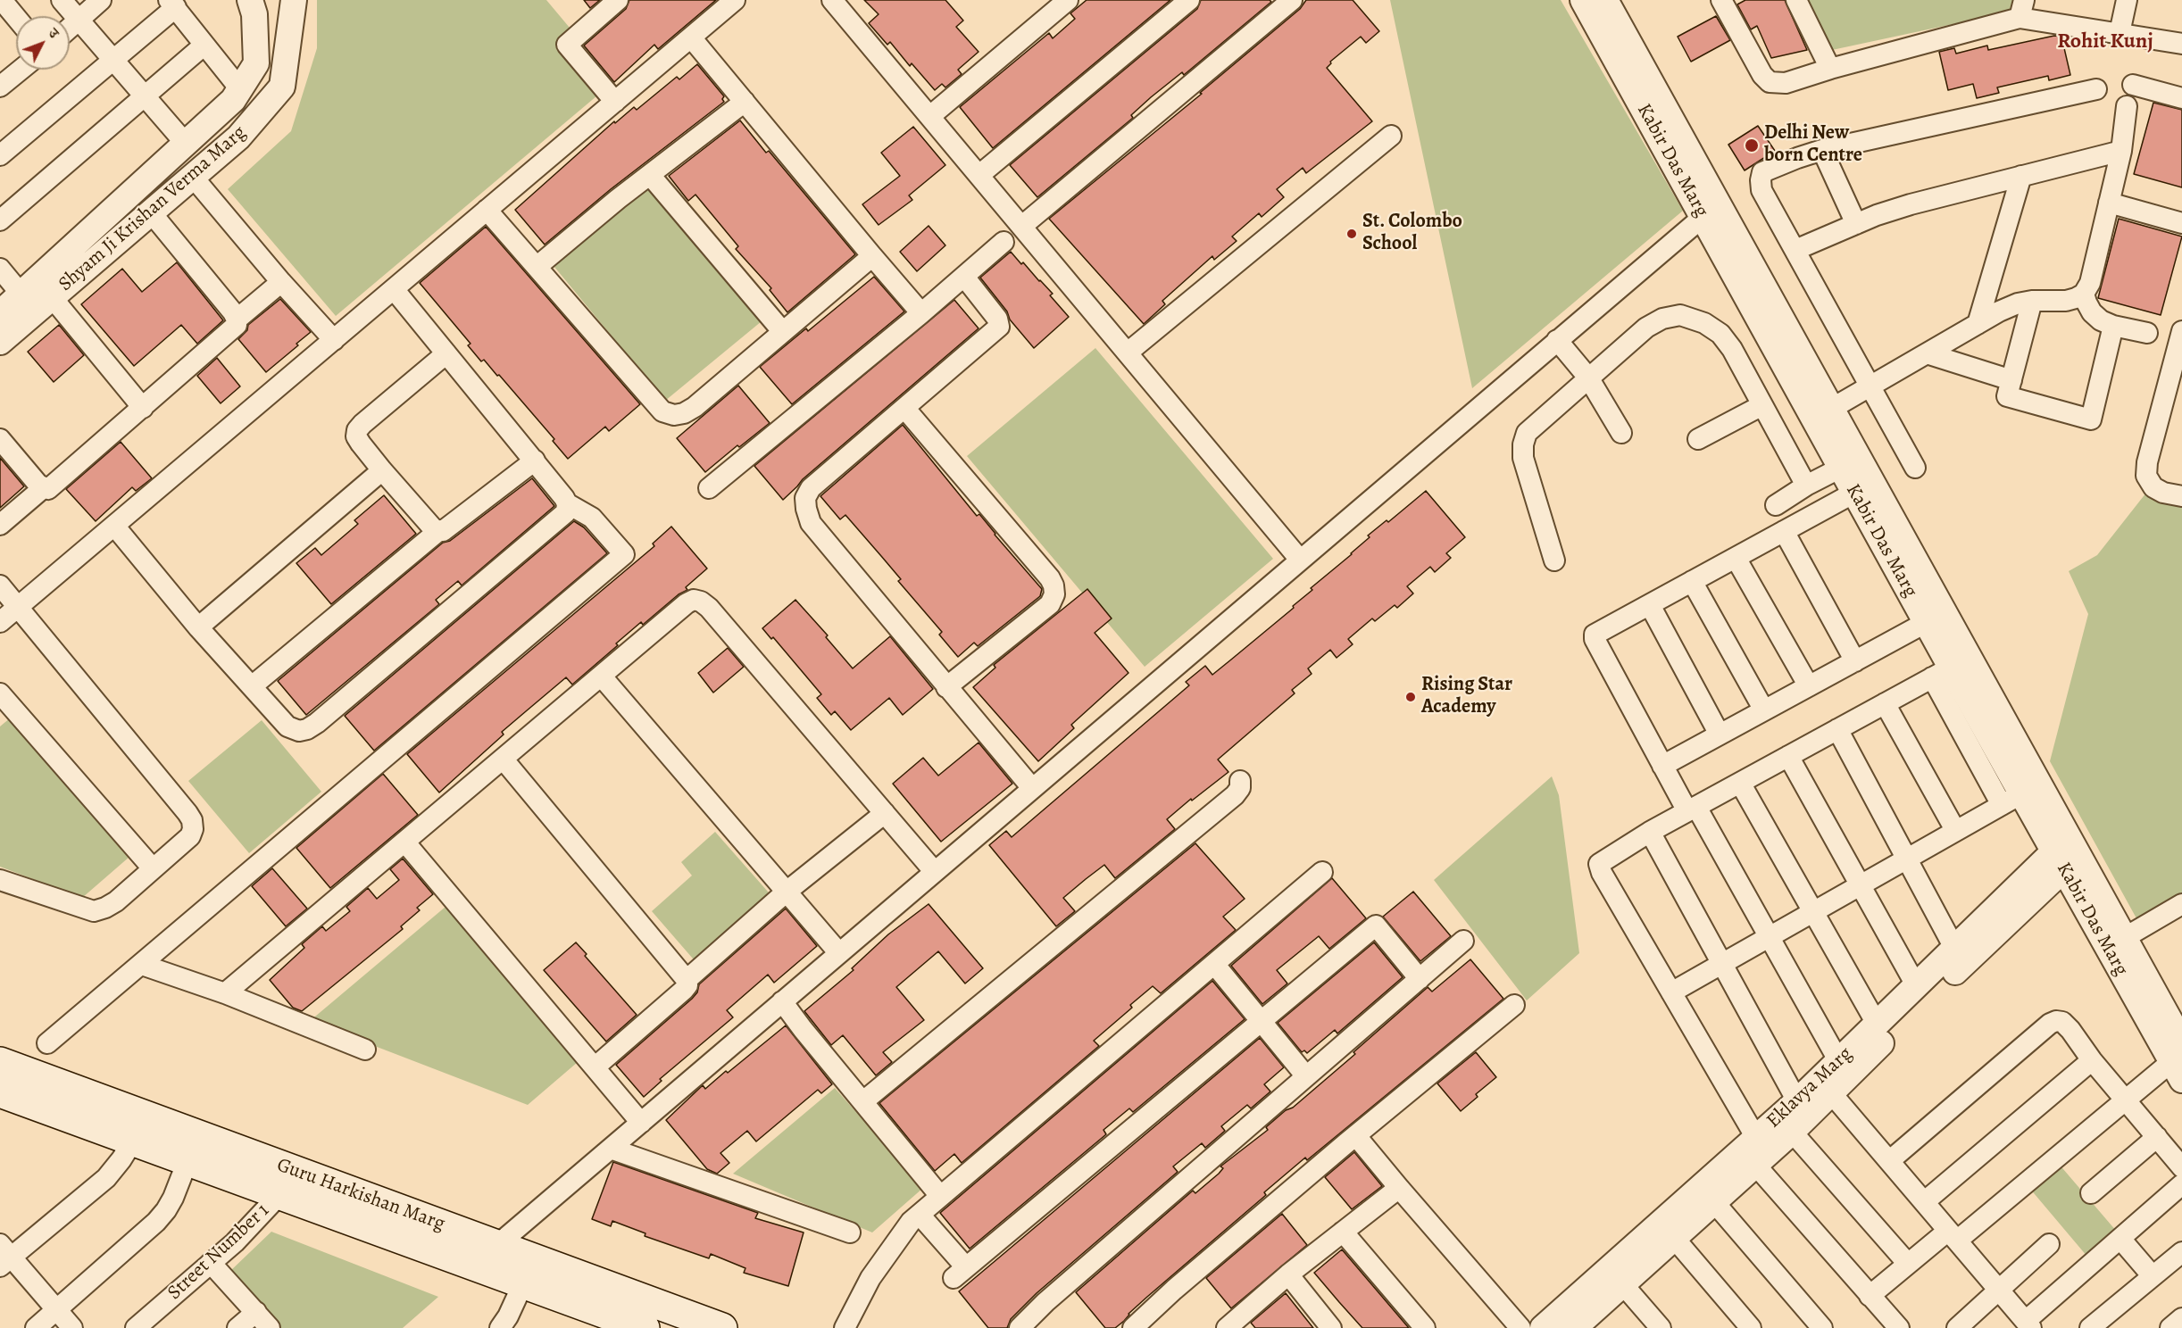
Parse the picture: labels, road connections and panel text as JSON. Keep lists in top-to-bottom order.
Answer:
{
  "streets": {
    "main road": ["Guru Harkishan Marg"],
    "street": [
      "Kabir Das Marg",
      "Shyam Ji Krishan Verma Marg",
      "Eklavya Marg",
      "Street Number 1"
    ]
  },
  "crossings": [
    ["Kabir Das Marg", "Eklavya Marg"],
    ["Guru Harkishan Marg", "Street Number 1"]
  ],
  "districts": ["Rohit Kunj"],
  "places": ["Delhi New born Centre", "St. Colombo School", "Rising Star Academy"],
  "north": "top right"
}
